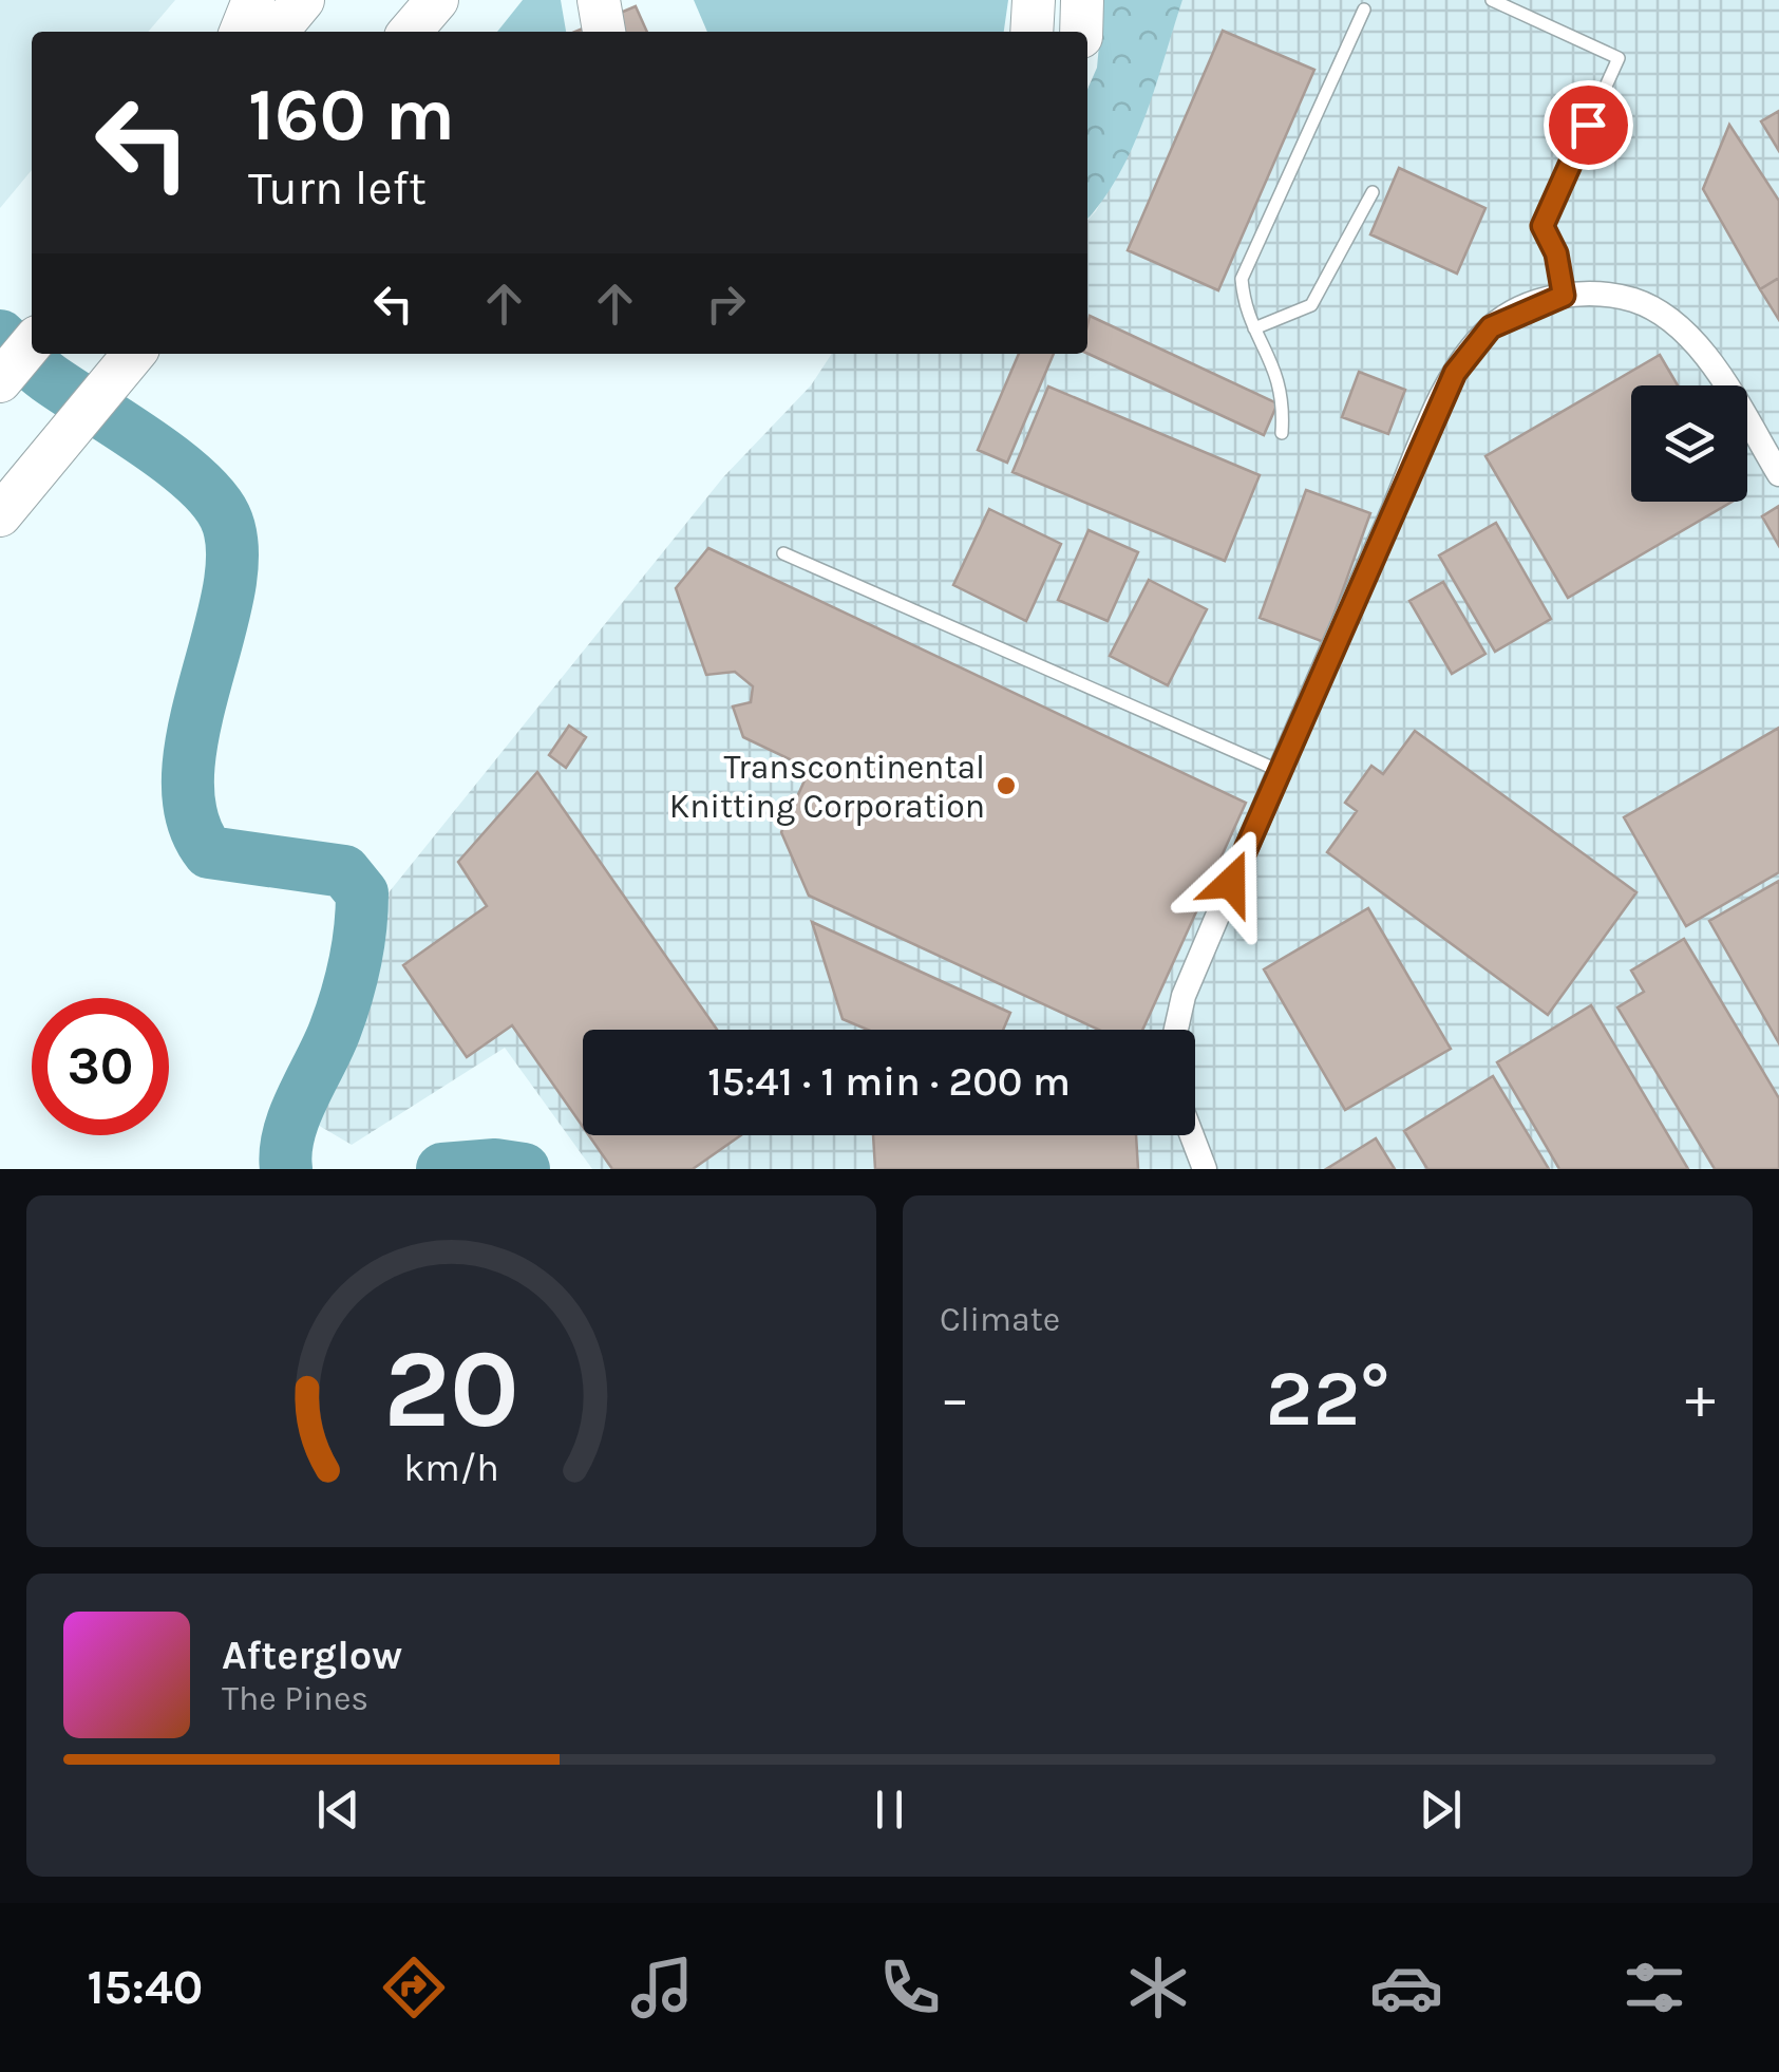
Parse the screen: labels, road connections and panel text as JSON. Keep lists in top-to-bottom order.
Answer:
{
  "places": ["Transcontinental Knitting Corporation"],
  "page": {
    "turn": ["160 m", "Turn left"],
    "limit": "30",
    "trip": "15:41 · 1 min · 200 m",
    "tile": "Climate",
    "heat": ["−", "22°", "+"],
    "song": ["Afterglow", "The Pines"],
    "tabs": "15:40",
    "gauge": ["20", "km/h"]
  }
}
